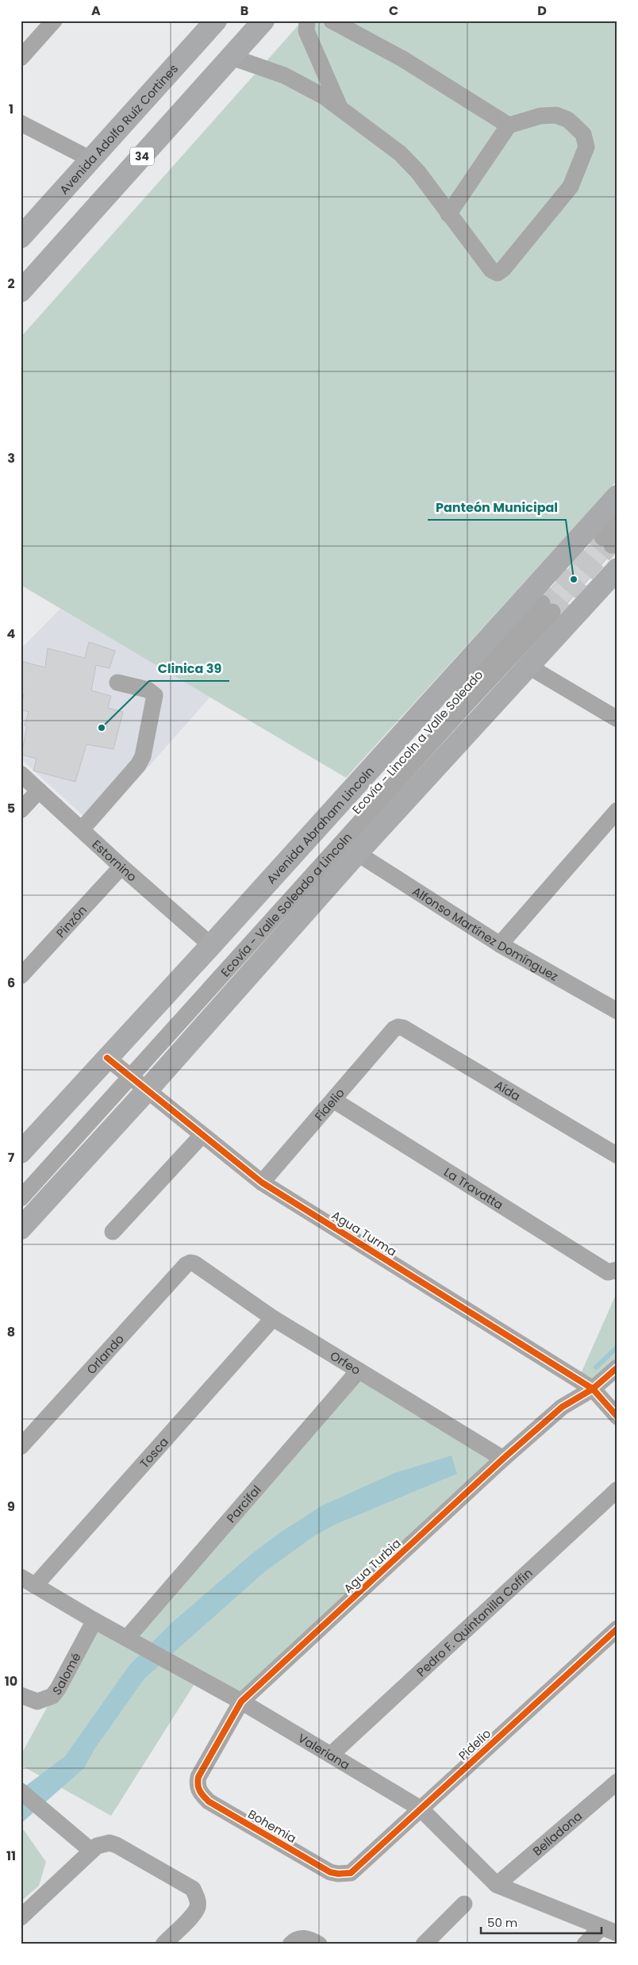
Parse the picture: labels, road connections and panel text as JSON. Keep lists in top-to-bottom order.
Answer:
{
  "streets": {
    "main road": ["Avenida Adolfo Ruíz Cortines", "34", "Avenida Abraham Lincoln"],
    "street": [
      "Ecovía - Lincoln a Valle Soleado",
      "Estornino",
      "Pinzón",
      "Alfonso Martínez Domínguez",
      "Aída",
      "Fidelio",
      "La Travatta",
      "Agua Turma",
      "Orlando",
      "Orfeo",
      "Tosca",
      "Parcifal",
      "Agua Turbia",
      "Pedro F. Quintanilla Coffin",
      "Salomé",
      "Pidelio",
      "Valeriana",
      "Bohemia",
      "Belladona"
    ]
  },
  "crossings": [
    ["Ecovía - Lincoln a Valle Soleado", "Avenida Abraham Lincoln"],
    ["Ecovía - Lincoln a Valle Soleado", "Agua Turma"],
    ["Avenida Abraham Lincoln", "Estornino"],
    ["Avenida Abraham Lincoln", "Agua Turma"],
    ["Estornino", "Pinzón"],
    ["Aída", "Fidelio"],
    ["Fidelio", "La Travatta"],
    ["Fidelio", "Agua Turma"],
    ["Agua Turma", "Agua Turbia"],
    ["Orlando", "Orfeo"],
    ["Orfeo", "Tosca"],
    ["Orfeo", "Parcifal"],
    ["Orfeo", "Agua Turbia"],
    ["Tosca", "Valeriana"],
    ["Parcifal", "Valeriana"],
    ["Agua Turbia", "Valeriana"],
    ["Agua Turbia", "Bohemia"],
    ["Pedro F. Quintanilla Coffin", "Valeriana"],
    ["Salomé", "Valeriana"],
    ["Pidelio", "Valeriana"],
    ["Pidelio", "Bohemia"],
    ["Valeriana", "Belladona"]
  ],
  "places": ["Panteón Municipal", "Clinica 39"],
  "scale_bar": "50 m",
  "grid": {
    "columns": [
      "A",
      "B",
      "C",
      "D"
    ],
    "rows": [
      "1",
      "2",
      "3",
      "4",
      "5",
      "6",
      "7",
      "8",
      "9",
      "10",
      "11"
    ]
  }
}
